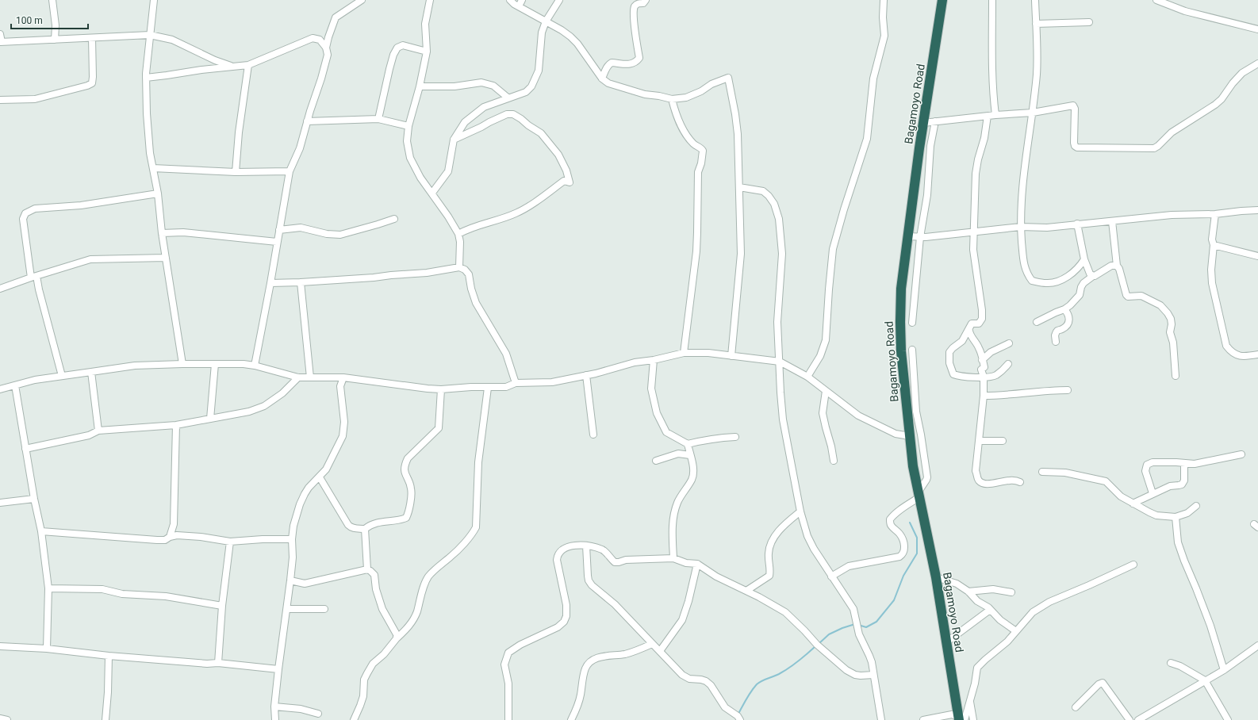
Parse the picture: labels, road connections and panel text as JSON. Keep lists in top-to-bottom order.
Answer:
{
  "streets": {
    "highway": ["Bagamoyo Road"]
  },
  "scale_bar": "100 m"
}
